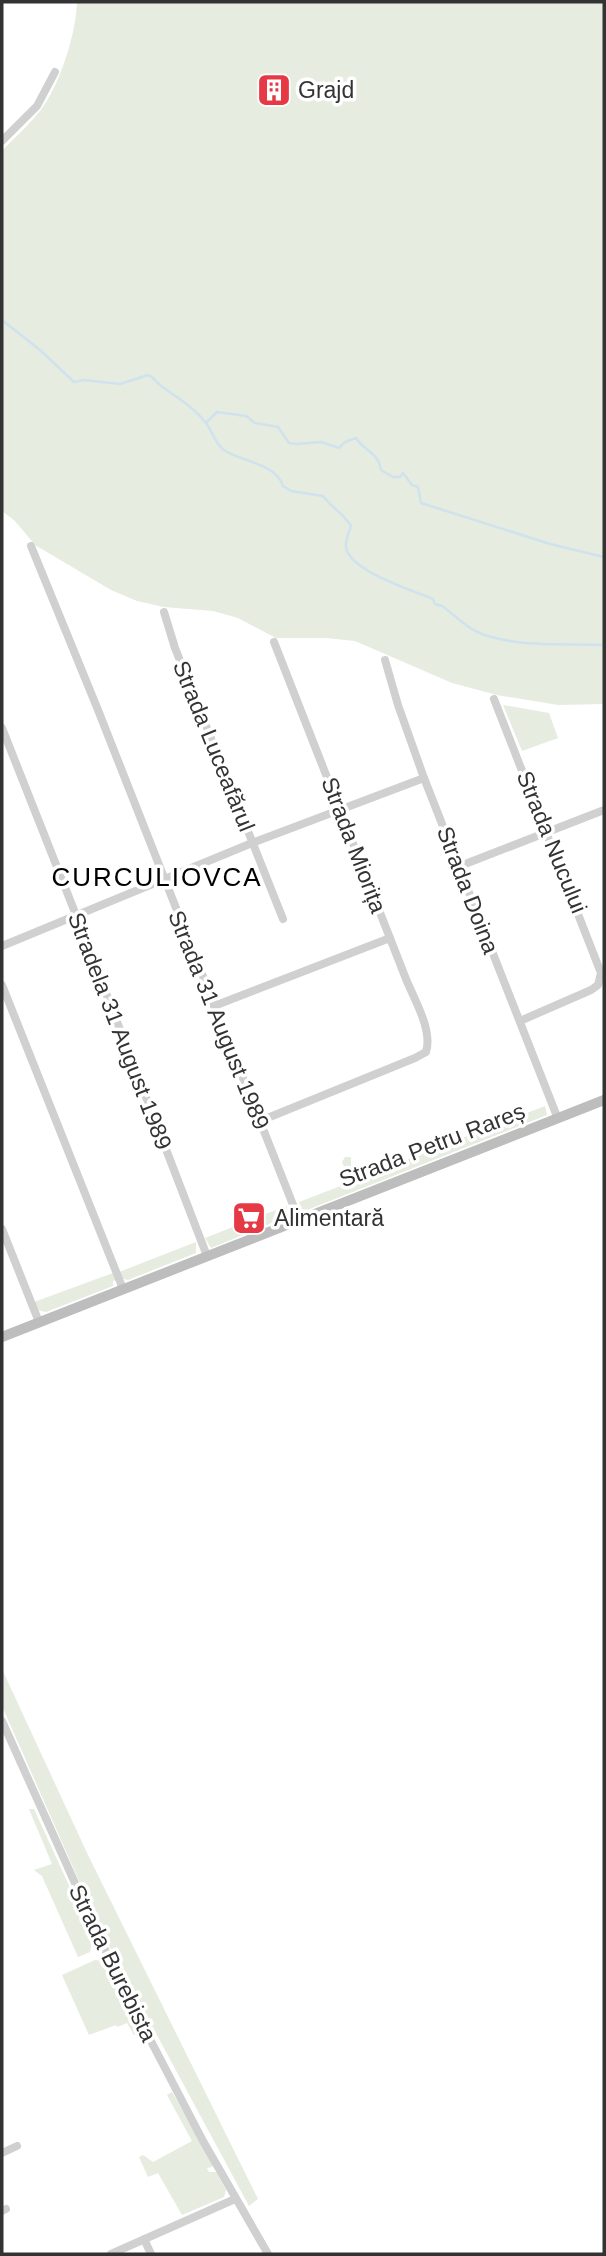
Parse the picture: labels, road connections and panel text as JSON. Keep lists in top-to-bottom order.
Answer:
{
  "streets": {
    "main road": ["Strada Petru Rareș"],
    "street": [
      "Strada Luceafărul",
      "Strada Nucului",
      "Strada Miorița",
      "Strada Doina",
      "Strada 31 August 1989",
      "Stradela 31 August 1989",
      "Strada Burebista"
    ]
  },
  "crossings": [
    ["Strada Nucului", "Strada Doina"],
    ["Strada Miorița", "Strada 31 August 1989"],
    ["Strada Doina", "Strada Petru Rareș"],
    ["Strada 31 August 1989", "Strada Petru Rareș"],
    ["Stradela 31 August 1989", "Strada Petru Rareș"]
  ],
  "districts": ["CURCULIOVCA"],
  "places": {
    "building": ["Grajd"],
    "supermarket": ["Alimentară"]
  }
}
